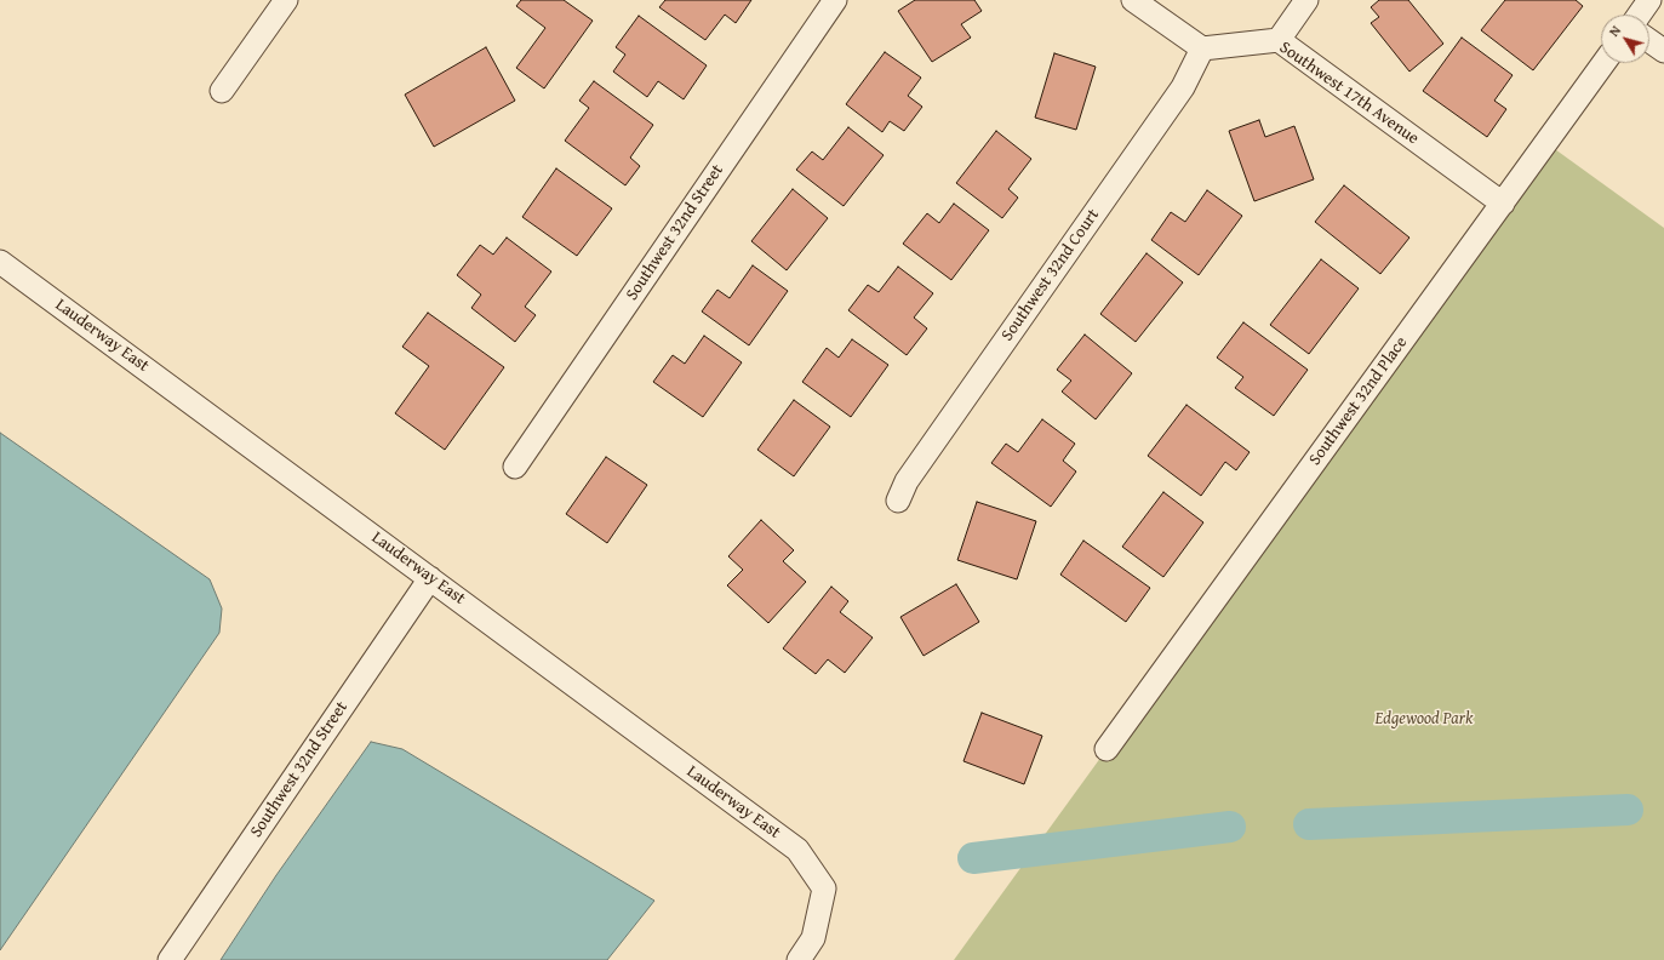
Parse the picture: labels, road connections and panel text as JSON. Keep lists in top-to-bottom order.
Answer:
{
  "streets": {
    "street": [
      "Southwest 17th Avenue",
      "Southwest 32nd Street",
      "Southwest 32nd Court",
      "Lauderway East",
      "Southwest 32nd Place"
    ]
  },
  "crossings": [
    ["Southwest 17th Avenue", "Southwest 32nd Court"],
    ["Southwest 17th Avenue", "Southwest 32nd Place"],
    ["Southwest 32nd Street", "Lauderway East"]
  ],
  "parks": ["Edgewood Park"],
  "north": "top left"
}
